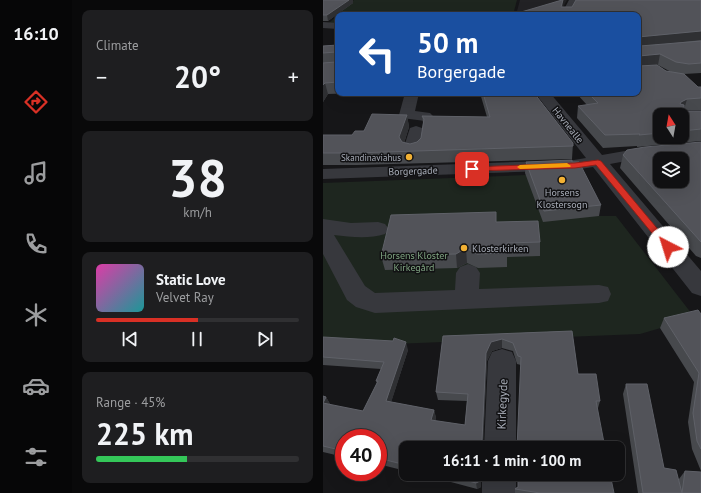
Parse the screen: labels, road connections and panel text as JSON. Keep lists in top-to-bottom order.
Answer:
{
  "streets": {
    "street": ["Havnealle", "Borgergade", "Kirkegyde"]
  },
  "crossings": [
    ["Havnealle", "Borgergade"]
  ],
  "parks": ["Horsens Kloster Kirkegård"],
  "places": ["Skandinaviahus", "Horsens Klostersogn", "Klosterkirken"],
  "north": "top",
  "page": {
    "tabs": "16:10",
    "tile": [
      "Climate",
      ["38", "km/h"],
      ["Range · 45%", "225 km"]
    ],
    "turn": ["50 m", "Borgergade"],
    "heat": ["−", "20°", "+"],
    "song": ["Static Love", "Velvet Ray"],
    "limit": "40",
    "trip": "16:11 · 1 min · 100 m"
  }
}
